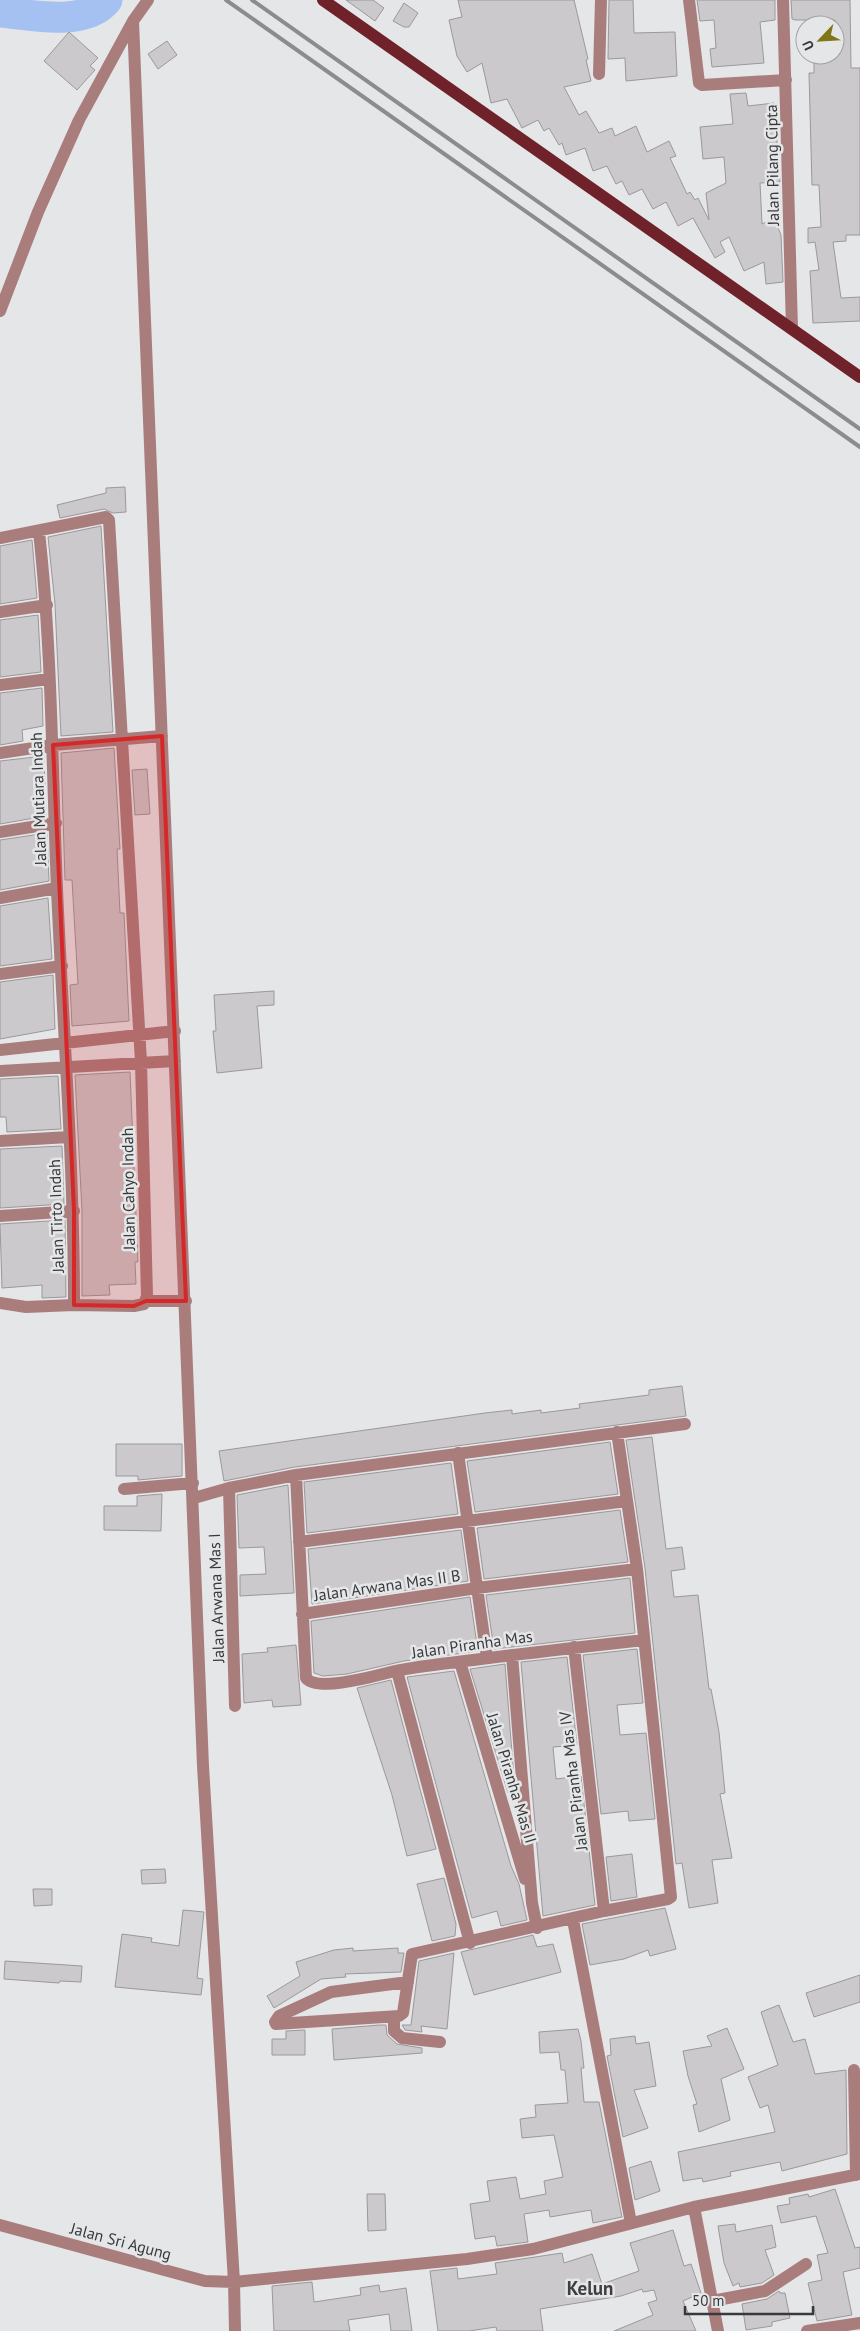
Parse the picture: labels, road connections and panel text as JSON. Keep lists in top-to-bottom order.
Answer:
{
  "streets": {
    "street": [
      "Jalan Pilang Cipta",
      "Jalan Mutiara Indah",
      "Jalan Cahyo Indah",
      "Jalan Tirto Indah",
      "Jalan Arwana Mas II B",
      "Jalan Arwana Mas I",
      "Jalan Piranha Mas",
      "Jalan Piranha Mas II",
      "Jalan Piranha Mas IV",
      "Jalan Sri Agung"
    ]
  },
  "crossings": [
    ["Jalan Mutiara Indah", "Jalan Cahyo Indah"],
    ["Jalan Mutiara Indah", "Jalan Tirto Indah"],
    ["Jalan Arwana Mas II B", "Jalan Piranha Mas"],
    ["Jalan Piranha Mas", "Jalan Piranha Mas II"],
    ["Jalan Piranha Mas", "Jalan Piranha Mas IV"]
  ],
  "districts": ["Kelun"],
  "scale_bar": "50 m",
  "north": "bottom left"
}
